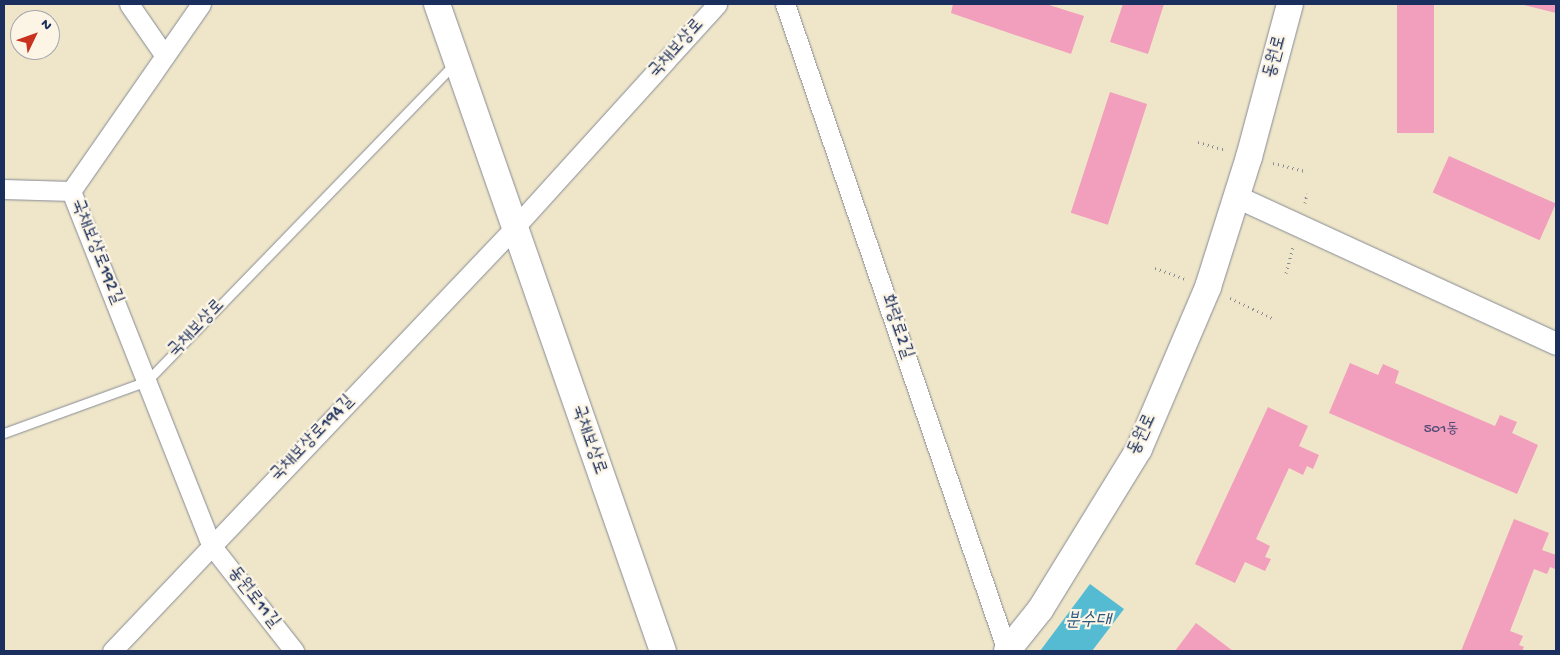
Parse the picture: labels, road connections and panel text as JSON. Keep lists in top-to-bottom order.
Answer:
{
  "streets": {
    "main road": ["국채보상로", "동원로"],
    "street": [
      "국채보상로192길",
      "화랑로2길",
      "국채보상로194길",
      "동원로11길"
    ]
  },
  "crossings": [
    ["국채보상로", "국채보상로192길"],
    ["국채보상로", "국채보상로194길"],
    ["동원로", "화랑로2길"],
    ["국채보상로192길", "국채보상로194길"],
    ["국채보상로192길", "동원로11길"],
    ["국채보상로194길", "동원로11길"]
  ],
  "water": ["분수대"],
  "house_numbers": ["501동"],
  "north": "top right"
}
